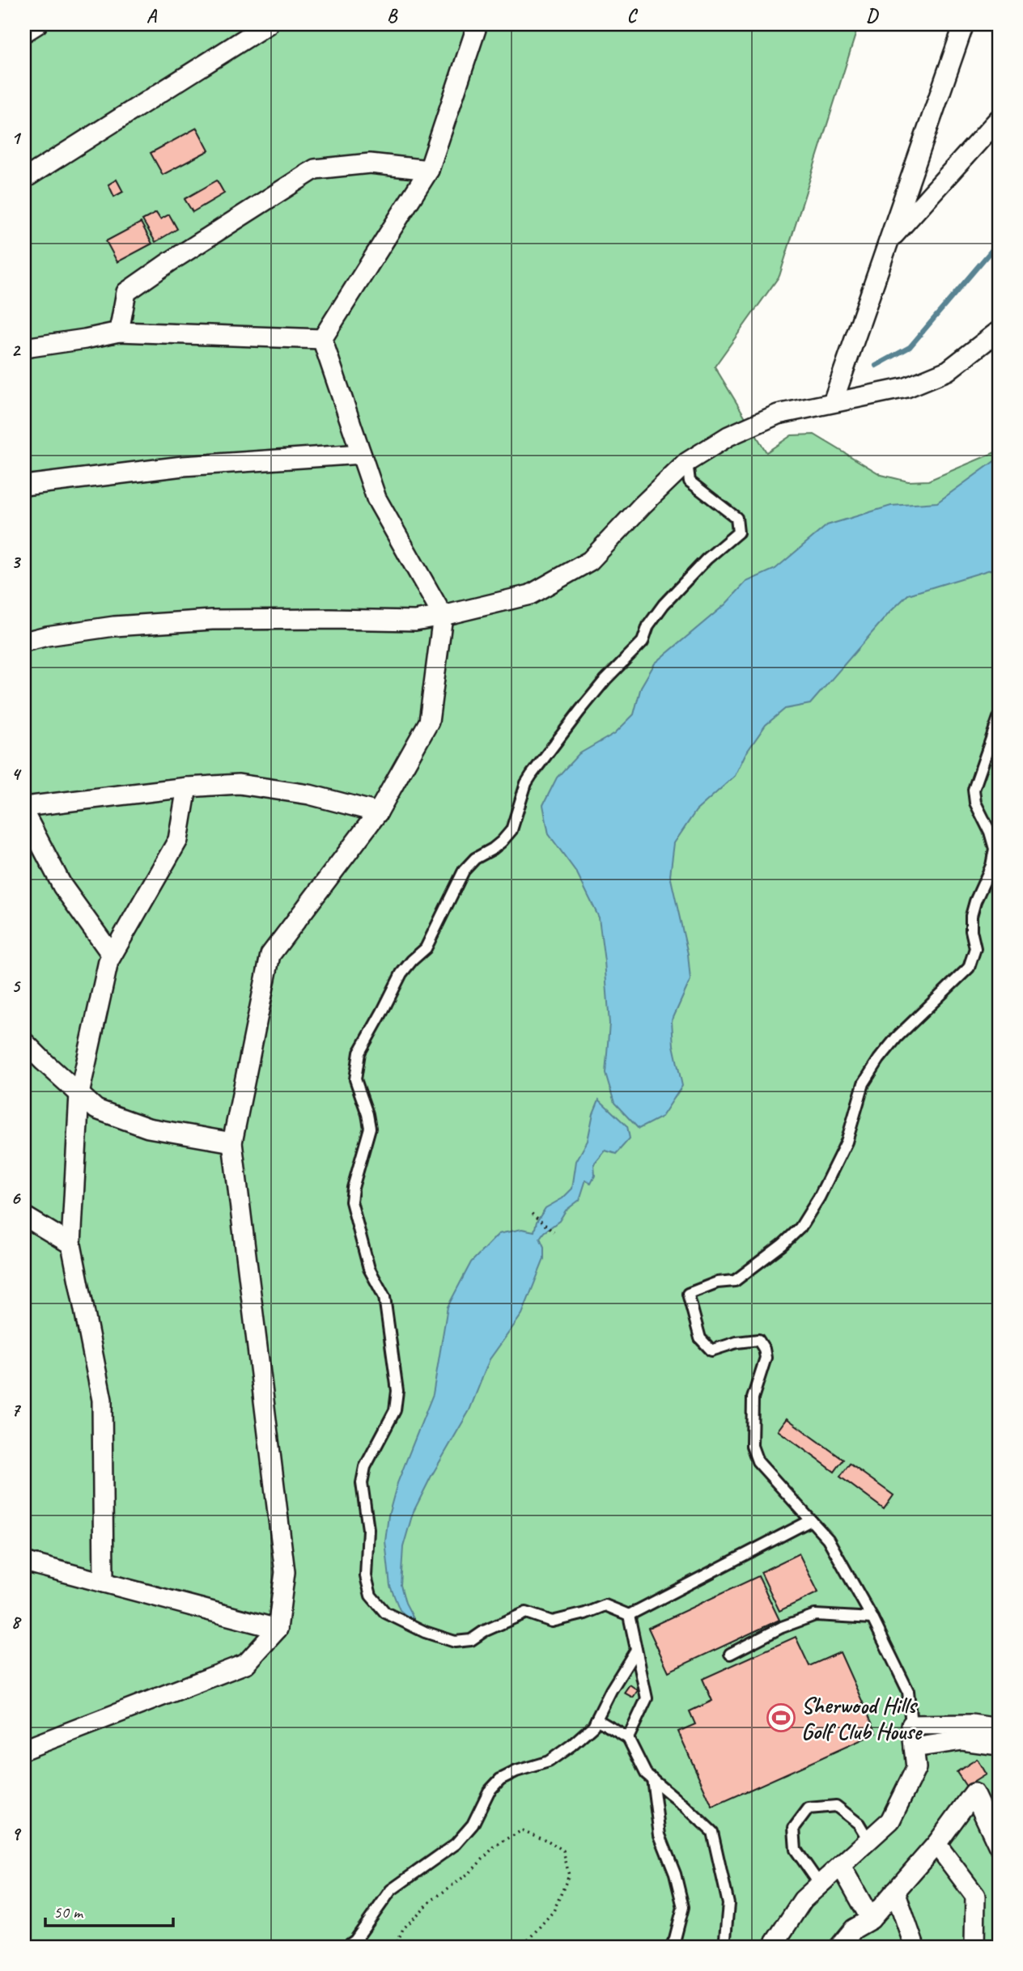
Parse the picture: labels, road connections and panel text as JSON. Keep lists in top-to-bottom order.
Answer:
{
  "places": {
    "sports": ["Sherwood Hills Golf Club House"]
  },
  "scale_bar": "50 m",
  "grid": {
    "columns": [
      "A",
      "B",
      "C",
      "D"
    ],
    "rows": [
      "1",
      "2",
      "3",
      "4",
      "5",
      "6",
      "7",
      "8",
      "9"
    ]
  }
}
